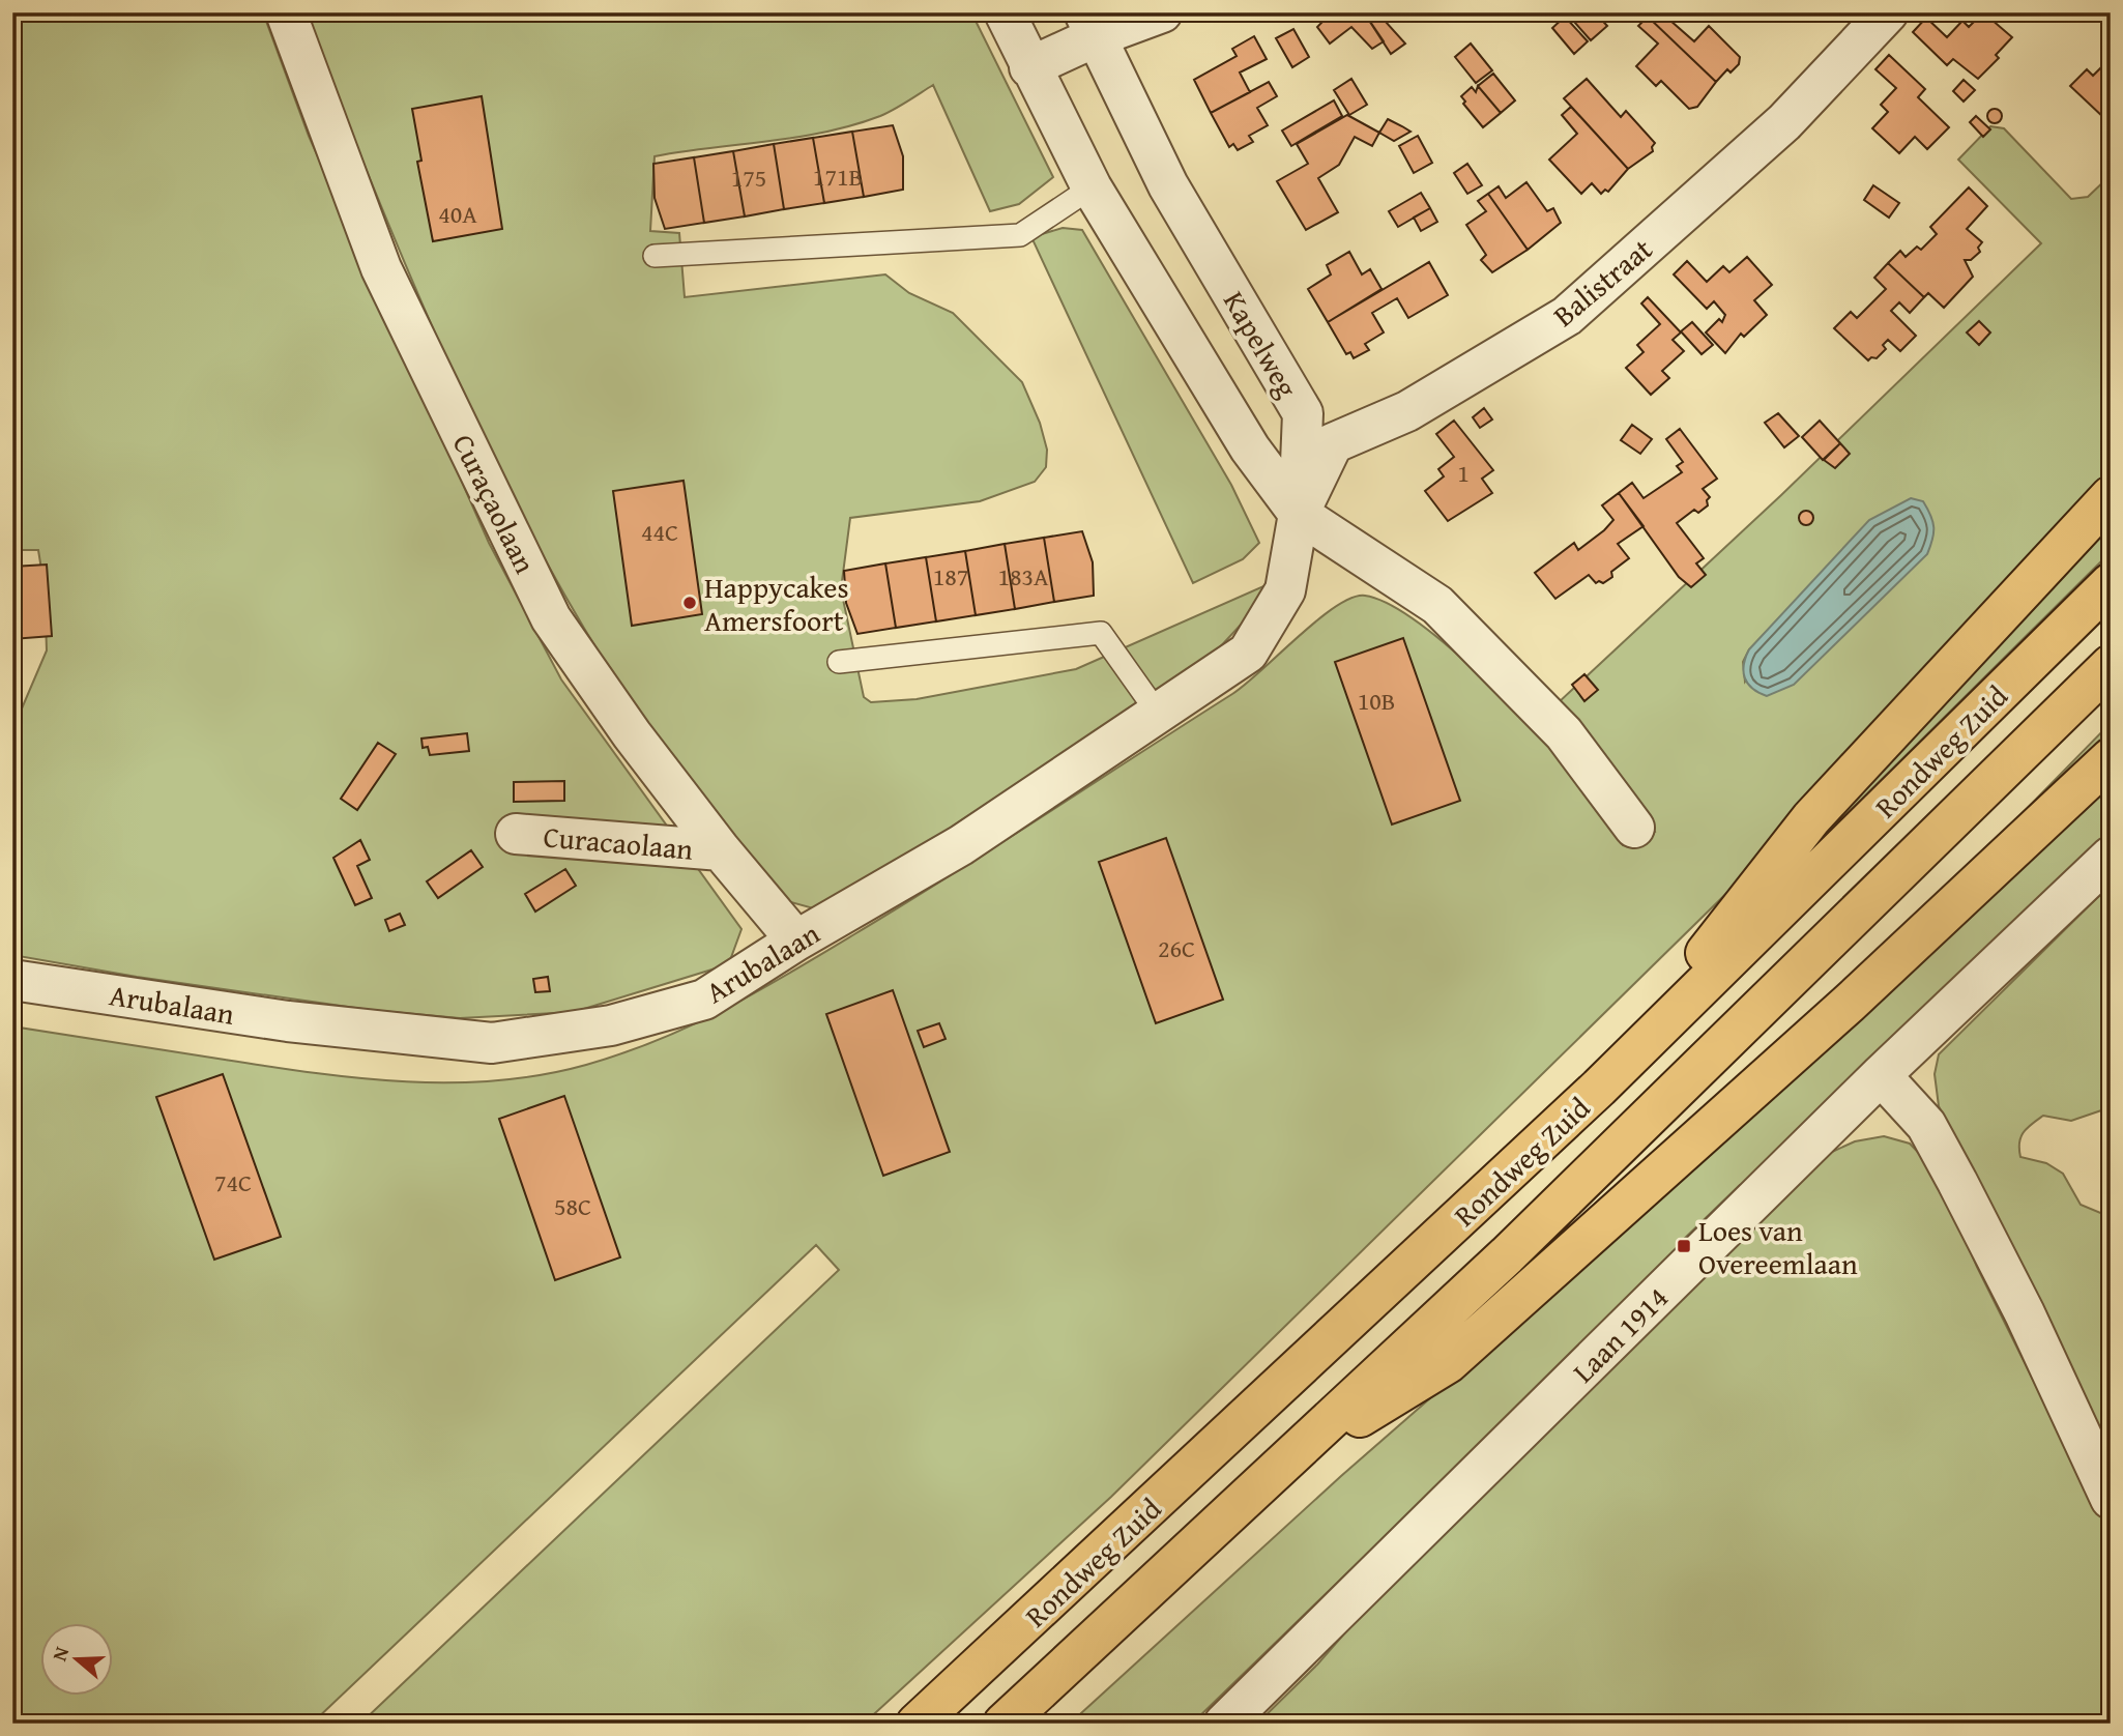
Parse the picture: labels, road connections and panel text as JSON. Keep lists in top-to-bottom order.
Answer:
{
  "streets": {
    "main road": ["Rondweg Zuid"],
    "street": [
      "Balistraat",
      "Kapelweg",
      "Curaçaolaan",
      "Curacaolaan",
      "Arubalaan",
      "Laan 1914"
    ]
  },
  "crossings": [
    ["Balistraat", "Kapelweg"],
    ["Balistraat", "Arubalaan"],
    ["Kapelweg", "Arubalaan"],
    ["Curaçaolaan", "Curacaolaan"],
    ["Curaçaolaan", "Arubalaan"]
  ],
  "places": {
    "other": ["Happycakes Amersfoort"],
    "transit": ["Loes van Overeemlaan"]
  },
  "house_numbers": [
    "171B",
    "175",
    "40A",
    "1",
    "44C",
    "187",
    "183A",
    "10B",
    "26C",
    "74C",
    "58C"
  ],
  "north": "left"
}
